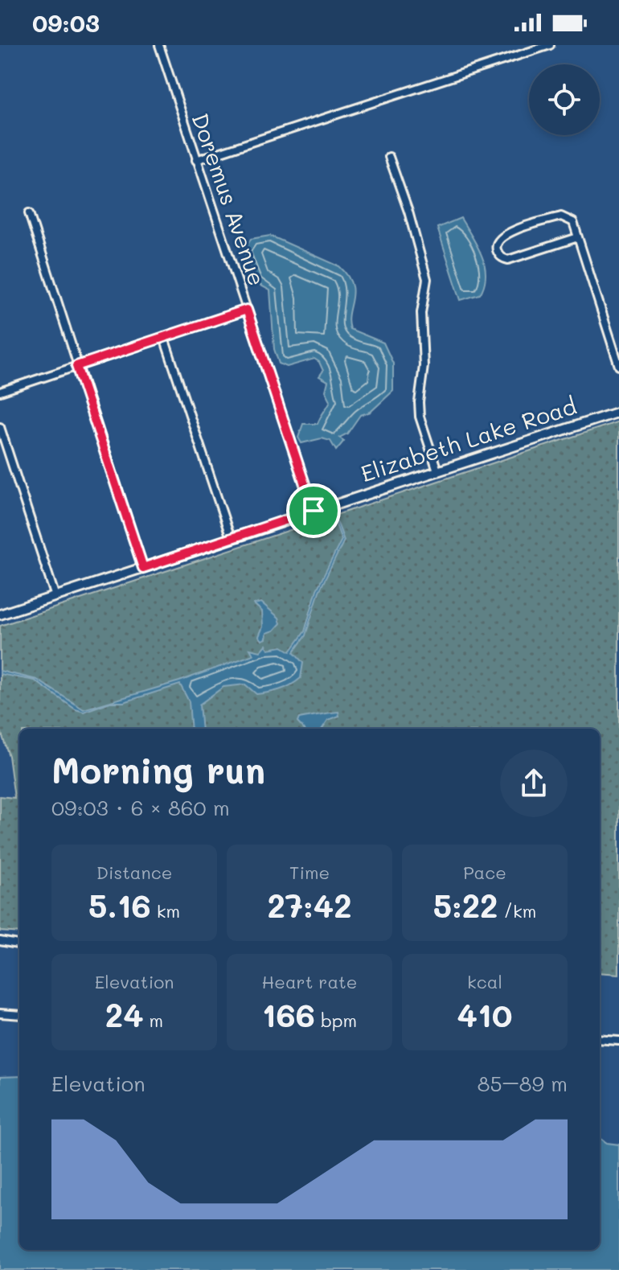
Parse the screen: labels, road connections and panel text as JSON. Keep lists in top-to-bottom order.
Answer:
{
  "streets": {
    "main road": ["Elizabeth Lake Road"],
    "street": ["Doremus Avenue"]
  },
  "crossings": [
    ["Doremus Avenue", "Elizabeth Lake Road"]
  ],
  "page": {
    "status": "09:03",
    "heading": ["Morning run", "09:03 · 6 × 860 m"],
    "stats": [
      ["Distance", "5.16 km"],
      ["Time", "27:42"],
      ["Pace", "5:22 /km"],
      ["Elevation", "24 m"],
      ["Heart rate", "166 bpm"],
      ["kcal", "410"]
    ],
    "chart": ["Elevation", "85–89 m"]
  }
}
